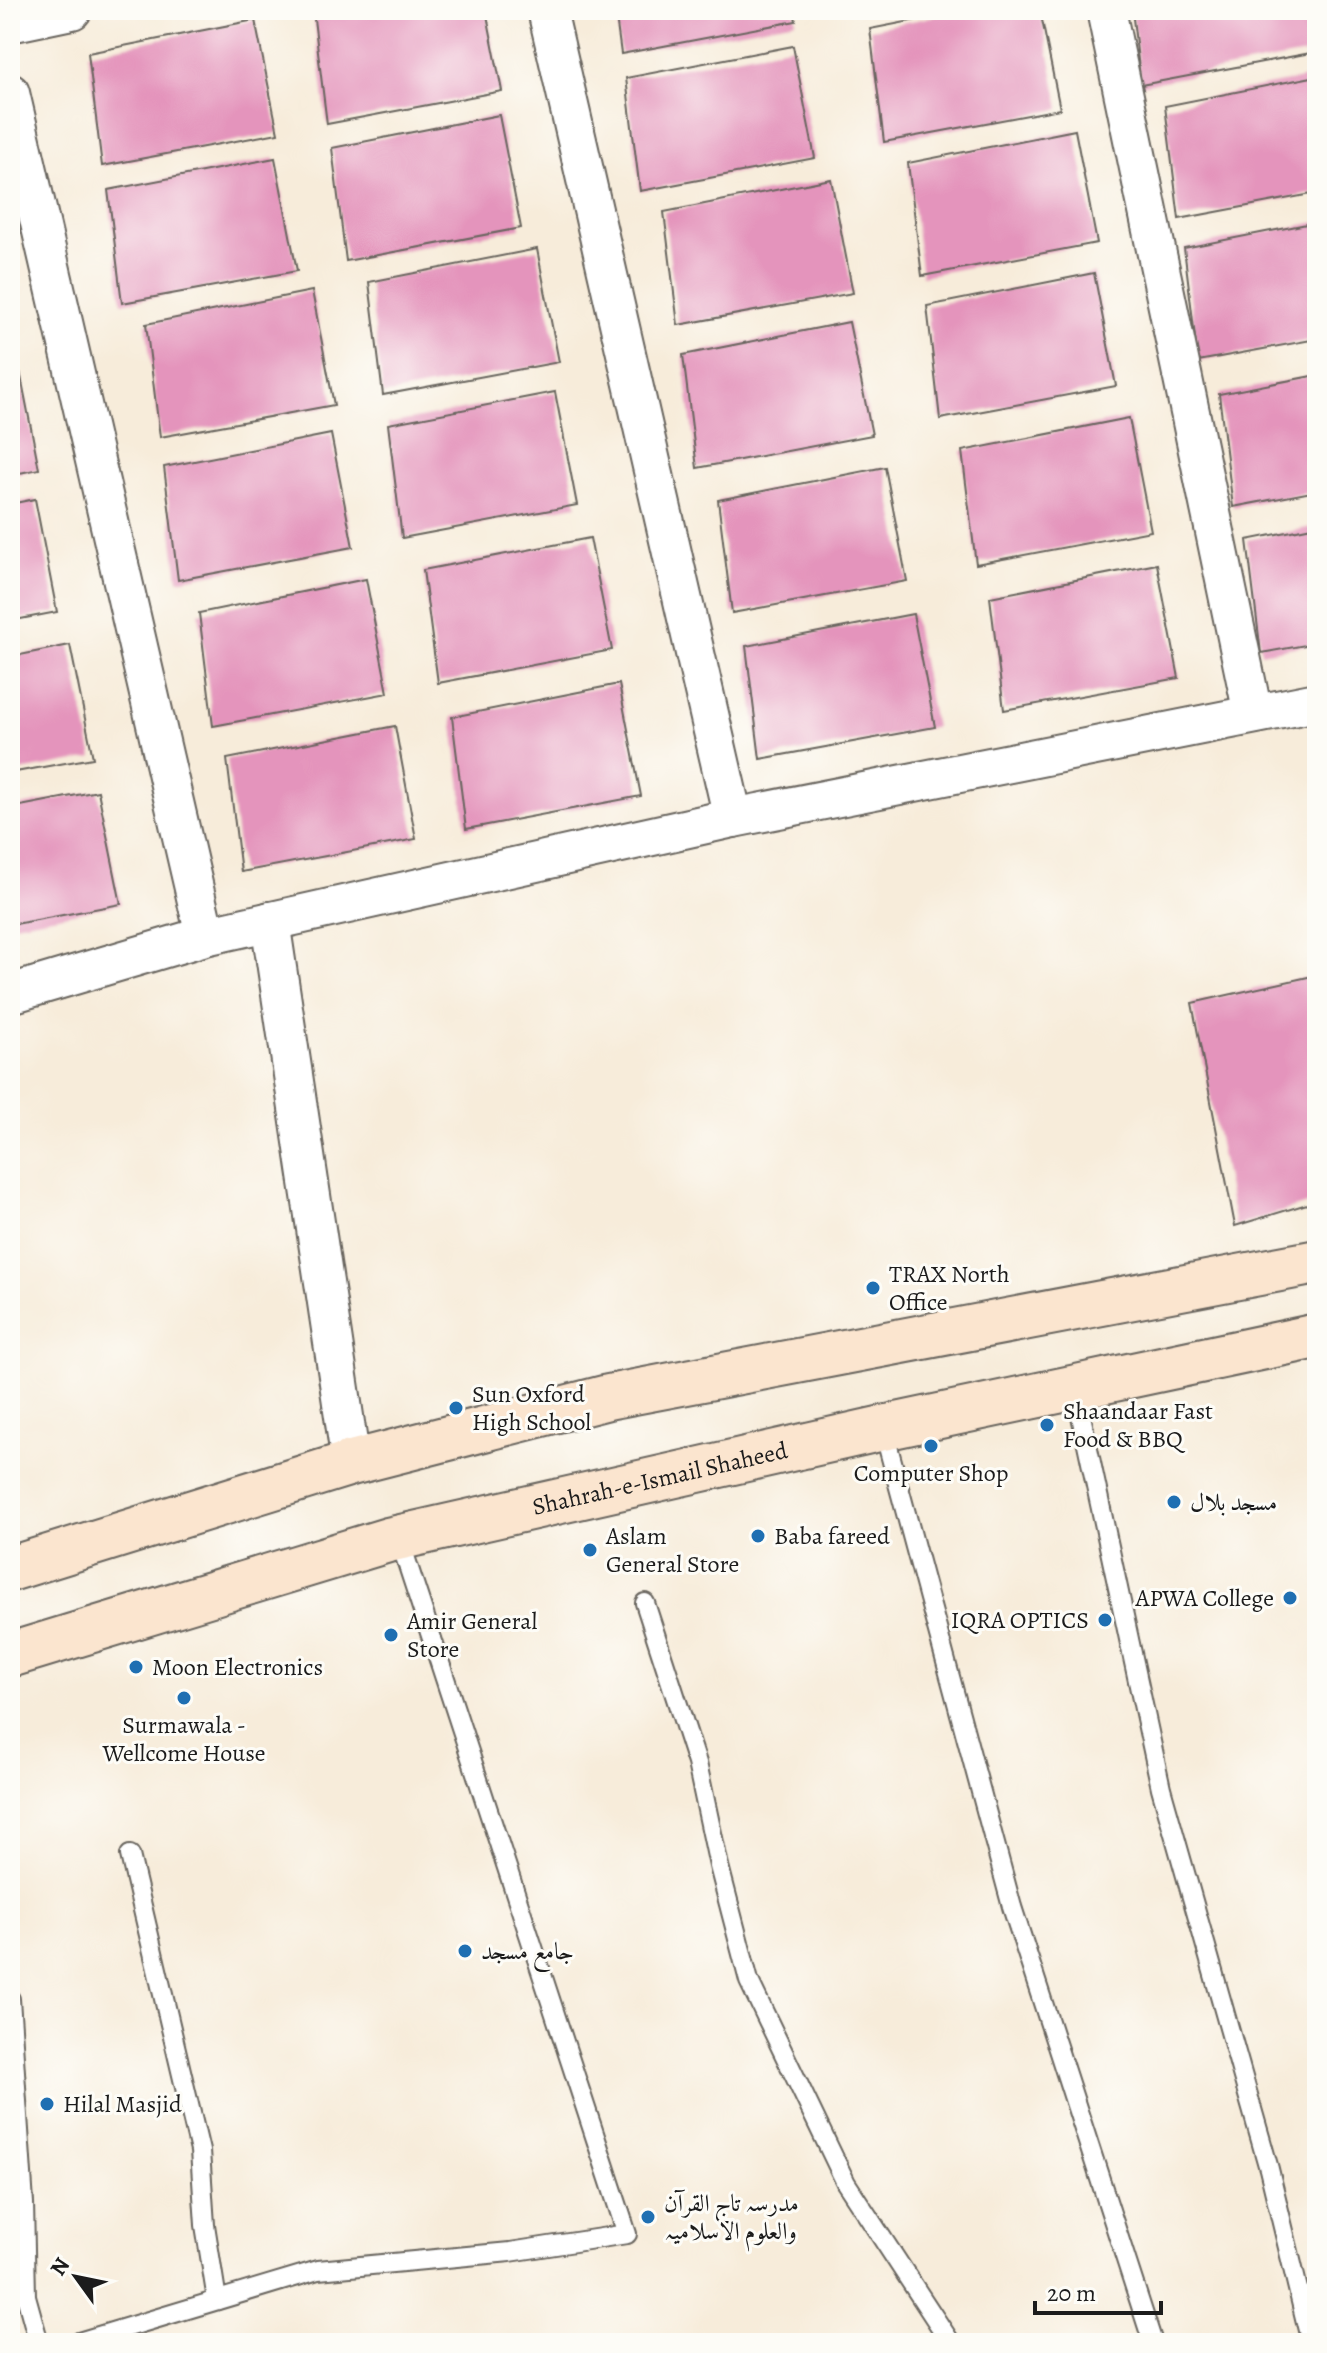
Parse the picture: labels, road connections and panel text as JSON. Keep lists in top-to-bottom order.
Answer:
{
  "streets": {
    "main road": ["Shahrah-e-Ismail Shaheed"]
  },
  "places": [
    "TRAX North Office",
    "Sun Oxford High School",
    "Shaandaar Fast Food & BBQ",
    "Computer Shop",
    "مسجد بلال",
    "Baba fareed",
    "Aslam General Store",
    "APWA College",
    "IQRA OPTICS",
    "Amir General Store",
    "Moon Electronics",
    "Surmawala - Wellcome House",
    "جامع مسجد",
    "Hilal Masjid",
    "مدرسہ تاج القرآن والعلوم الاسلامیہ"
  ],
  "scale_bar": "20 m",
  "north": "top left"
}
